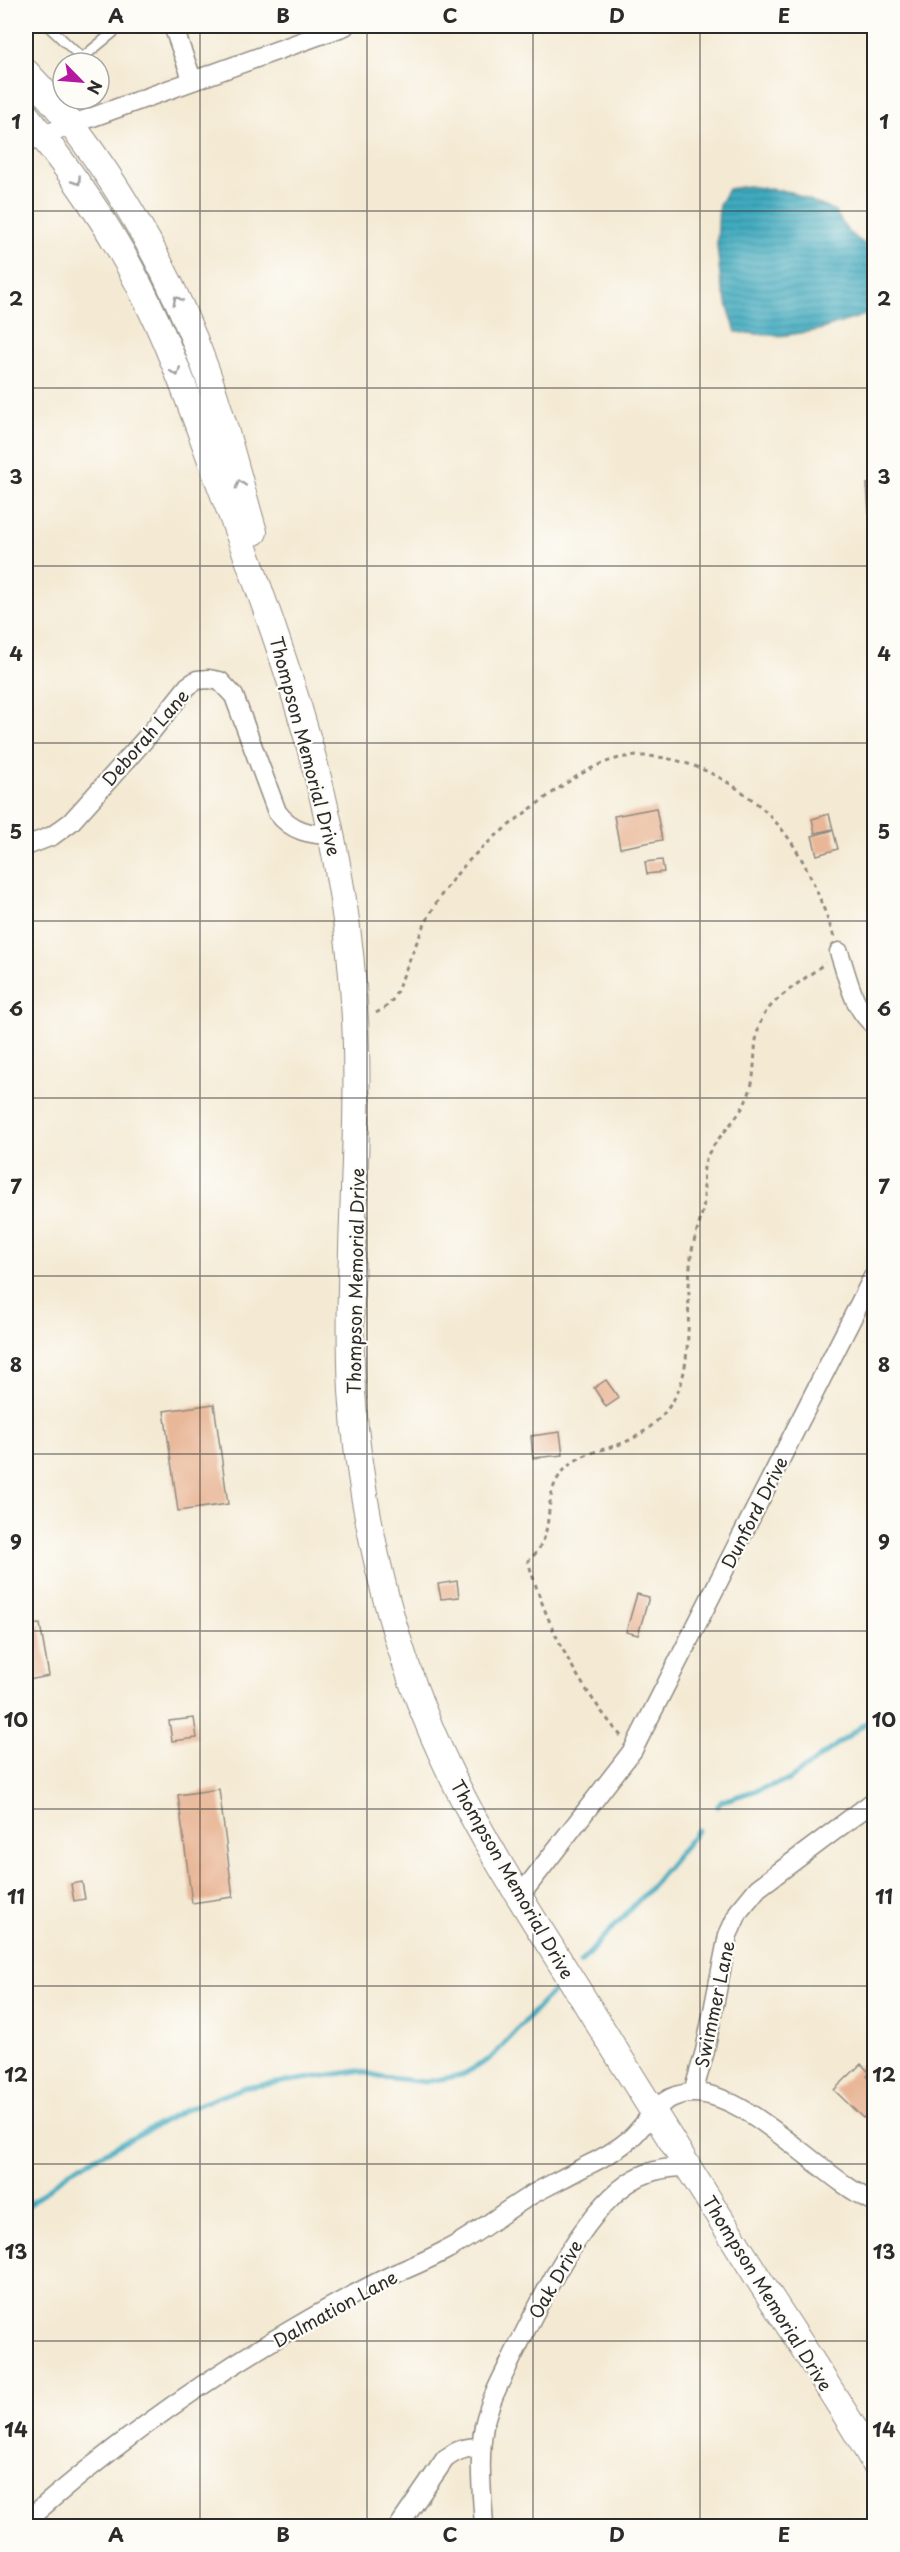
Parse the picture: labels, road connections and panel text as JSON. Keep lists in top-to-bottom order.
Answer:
{
  "streets": {
    "main road": ["Thompson Memorial Drive"],
    "street": [
      "Deborah Lane",
      "Dunford Drive",
      "Swimmer Lane",
      "Oak Drive",
      "Dalmation Lane"
    ]
  },
  "crossings": [
    ["Deborah Lane", "Thompson Memorial Drive"],
    ["Thompson Memorial Drive", "Dunford Drive"],
    ["Thompson Memorial Drive", "Oak Drive"],
    ["Thompson Memorial Drive", "Dalmation Lane"]
  ],
  "north": "bottom right",
  "grid": {
    "columns": [
      "A",
      "B",
      "C",
      "D",
      "E"
    ],
    "rows": [
      "1",
      "2",
      "3",
      "4",
      "5",
      "6",
      "7",
      "8",
      "9",
      "10",
      "11",
      "12",
      "13",
      "14"
    ]
  }
}
